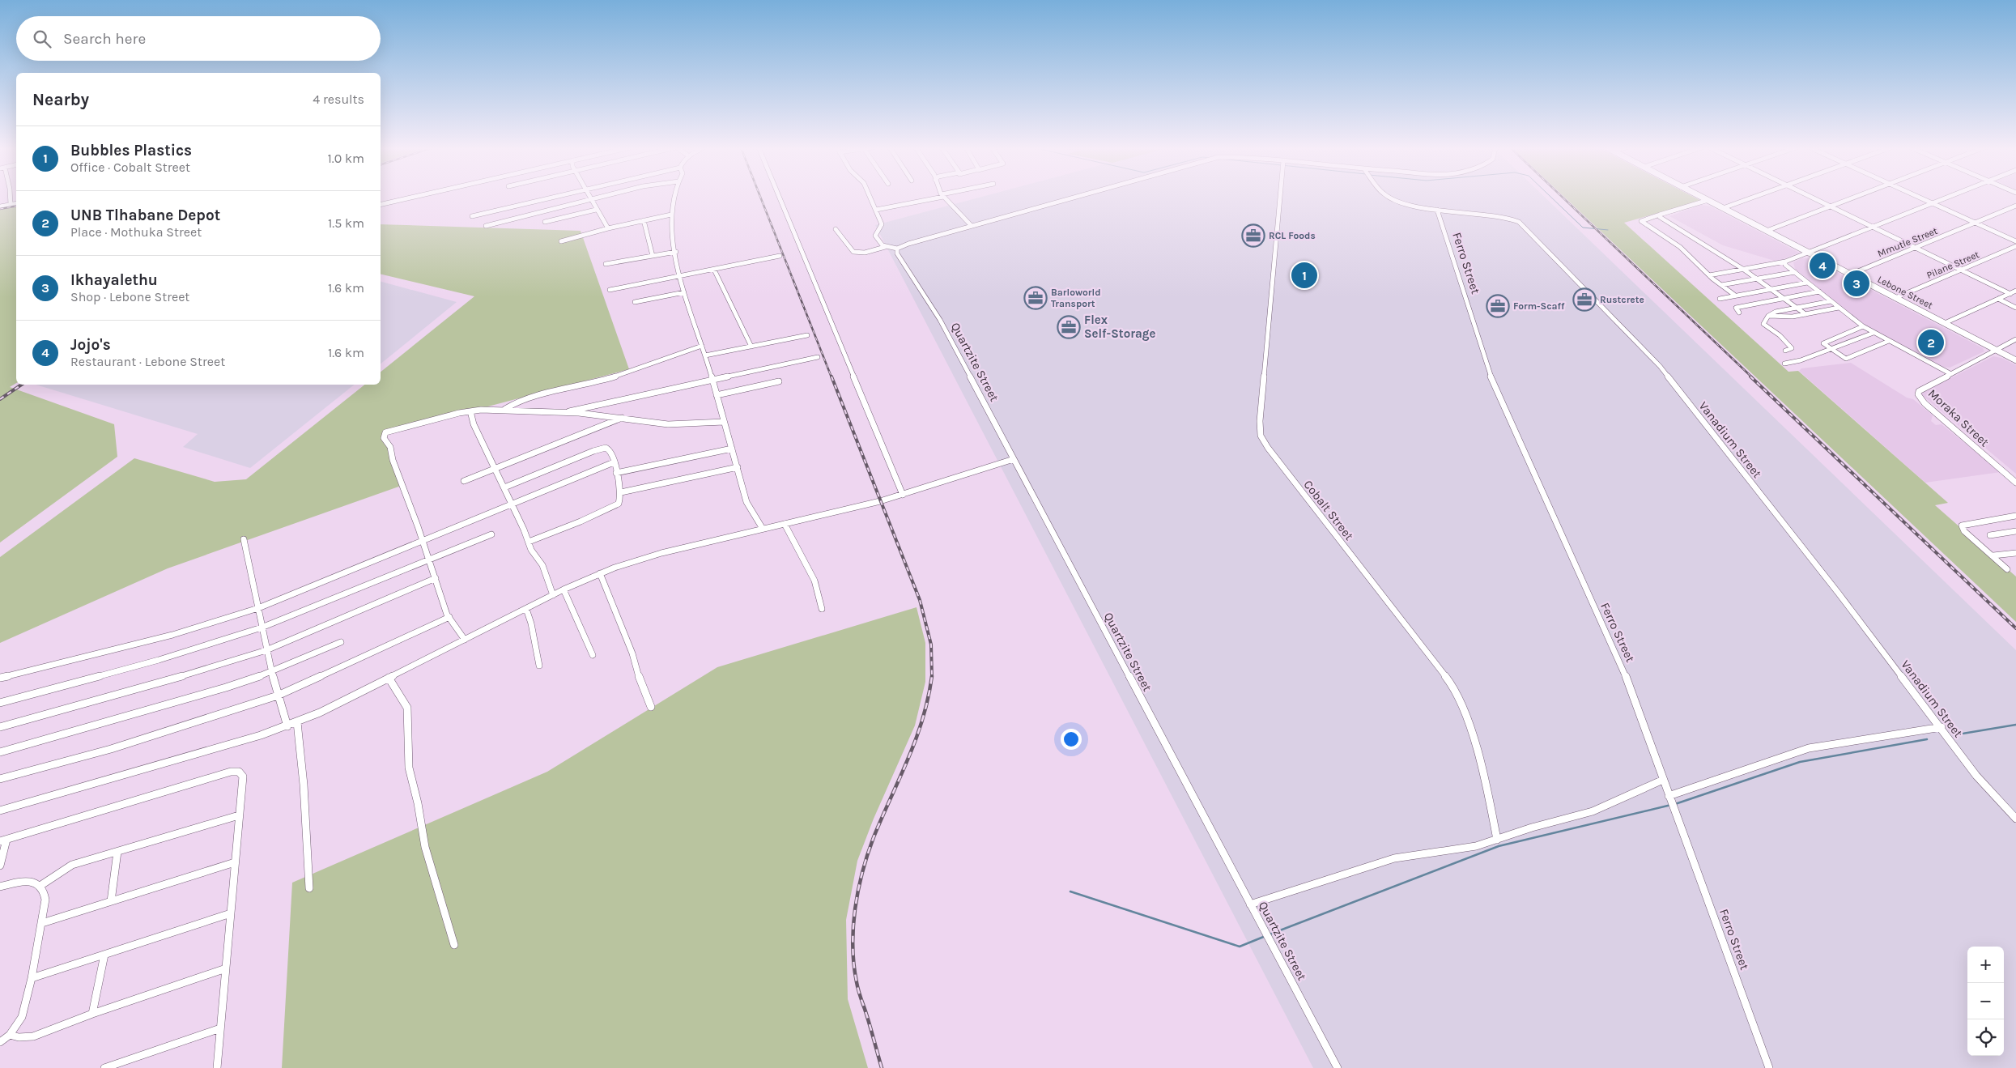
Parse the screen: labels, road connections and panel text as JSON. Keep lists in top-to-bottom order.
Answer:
{
  "streets": {
    "street": [
      "Mmutle Street",
      "Ferro Street",
      "Pilane Street",
      "Lebone Street",
      "Quartzite Street",
      "Moraka Street",
      "Vanadium Street",
      "Cobalt Street"
    ]
  },
  "crossings": [
    ["Mmutle Street", "Lebone Street"],
    ["Ferro Street", "Vanadium Street"],
    ["Pilane Street", "Lebone Street"],
    ["Lebone Street", "Moraka Street"]
  ],
  "places": {
    "office": [
      "RCL Foods",
      "Barloworld Transport",
      "Rustcrete",
      "Form-Scaff",
      "Flex Self-Storage"
    ]
  },
  "page": {
    "search": "Search here",
    "heading": ["Nearby", "4 results"],
    "list": [
      {
        "mark": "1",
        "name": "Bubbles Plastics",
        "note": "Office · Cobalt Street",
        "value": "1.0 km"
      },
      {
        "mark": "2",
        "name": "UNB Tlhabane Depot",
        "note": "Place · Mothuka Street",
        "value": "1.5 km"
      },
      {
        "mark": "3",
        "name": "Ikhayalethu",
        "note": "Shop · Lebone Street",
        "value": "1.6 km"
      },
      {
        "mark": "4",
        "name": "Jojo's",
        "note": "Restaurant · Lebone Street",
        "value": "1.6 km"
      }
    ],
    "pins": [
      "4",
      "1",
      "3",
      "2"
    ],
    "map_buttons": ["+", "−"]
  }
}
